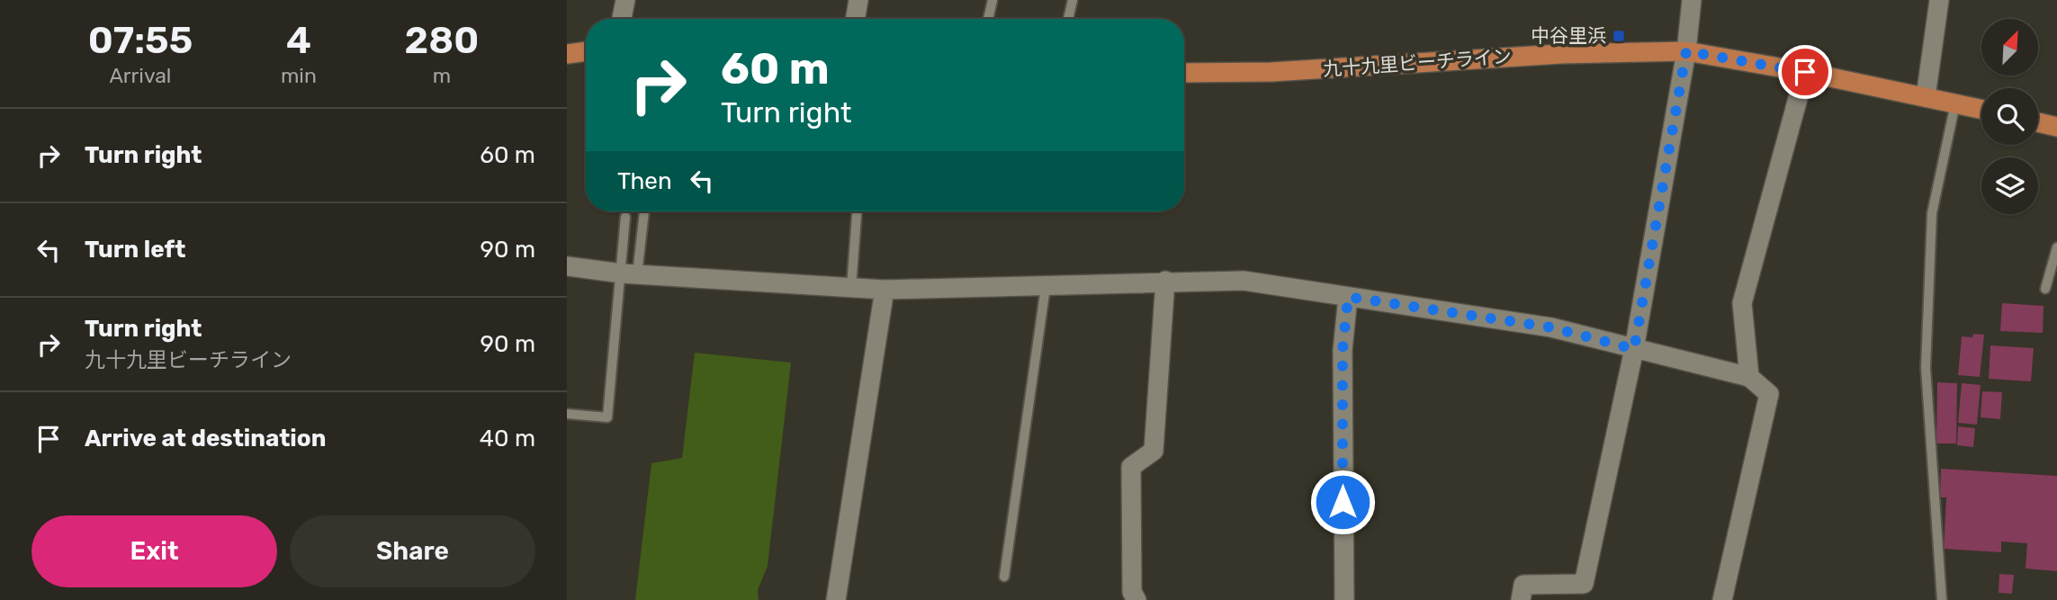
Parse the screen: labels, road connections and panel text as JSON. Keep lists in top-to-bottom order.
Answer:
{
  "streets": {
    "main road": ["九十九里ビーチライン"]
  },
  "places": {
    "transit": ["中谷里浜"]
  },
  "north": "top right",
  "page": {
    "eta": [
      "07:55",
      "Arrival",
      "4",
      "min",
      "280",
      "m"
    ],
    "turn": ["60 m", "Turn right"],
    "list": [
      {
        "name": "Turn right",
        "value": "60 m"
      },
      {
        "name": "Turn left",
        "value": "90 m"
      },
      {
        "name": "Turn right",
        "note": "九十九里ビーチライン",
        "value": "90 m"
      },
      {
        "name": "Arrive at destination",
        "value": "40 m"
      }
    ],
    "then": "Then",
    "buttons": ["Exit", "Share"]
  }
}
